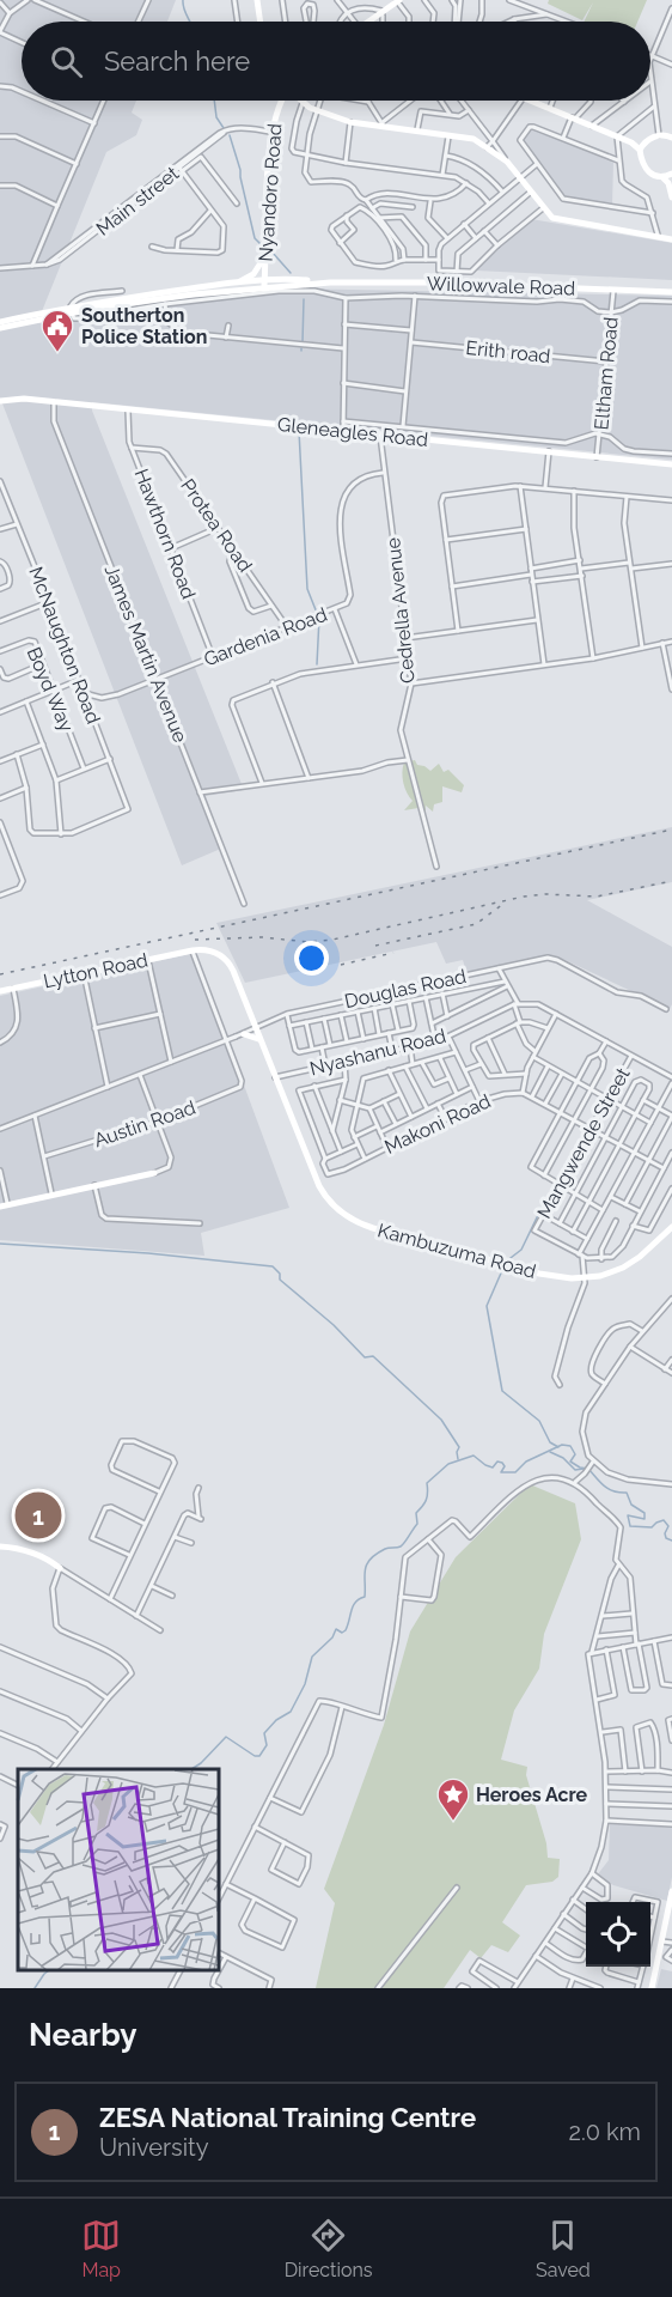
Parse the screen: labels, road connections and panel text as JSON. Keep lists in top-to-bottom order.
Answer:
{
  "streets": {
    "street": [
      "Nyandoro Road",
      "Main street",
      "Willowvale Road",
      "Erith road",
      "Eltham Road",
      "Gleneagles Road",
      "Protea Road",
      "Hawthorn Road",
      "Cedrella Avenue",
      "Gardenia Road",
      "McNaughton Road",
      "James Martin Avenue",
      "Boyd Way",
      "Lytton Road",
      "Douglas Road",
      "Nyashanu Road",
      "Austin Road",
      "Makoni Road",
      "Mangwende Street",
      "Kambuzuma Road"
    ]
  },
  "crossings": [
    ["Nyandoro Road", "Main street"],
    ["Nyandoro Road", "Willowvale Road"],
    ["Willowvale Road", "Eltham Road"],
    ["Erith road", "Eltham Road"],
    ["Eltham Road", "Gleneagles Road"],
    ["Gleneagles Road", "Hawthorn Road"],
    ["Gleneagles Road", "Cedrella Avenue"],
    ["Gleneagles Road", "James Martin Avenue"],
    ["Protea Road", "Hawthorn Road"],
    ["Protea Road", "Gardenia Road"],
    ["Hawthorn Road", "Gardenia Road"],
    ["Cedrella Avenue", "Gardenia Road"],
    ["Gardenia Road", "McNaughton Road"],
    ["Gardenia Road", "James Martin Avenue"],
    ["Lytton Road", "Kambuzuma Road"],
    ["Douglas Road", "Austin Road"],
    ["Douglas Road", "Kambuzuma Road"],
    ["Nyashanu Road", "Kambuzuma Road"]
  ],
  "places": {
    "public building": ["Southerton Police Station"],
    "place": ["Heroes Acre"]
  },
  "page": {
    "search": "Search here",
    "pins": "1",
    "heading": "Nearby",
    "list": [
      {
        "mark": "1",
        "name": "ZESA National Training Centre",
        "note": "University",
        "value": "2.0 km"
      }
    ],
    "nav": ["Map", "Directions", "Saved"]
  }
}
